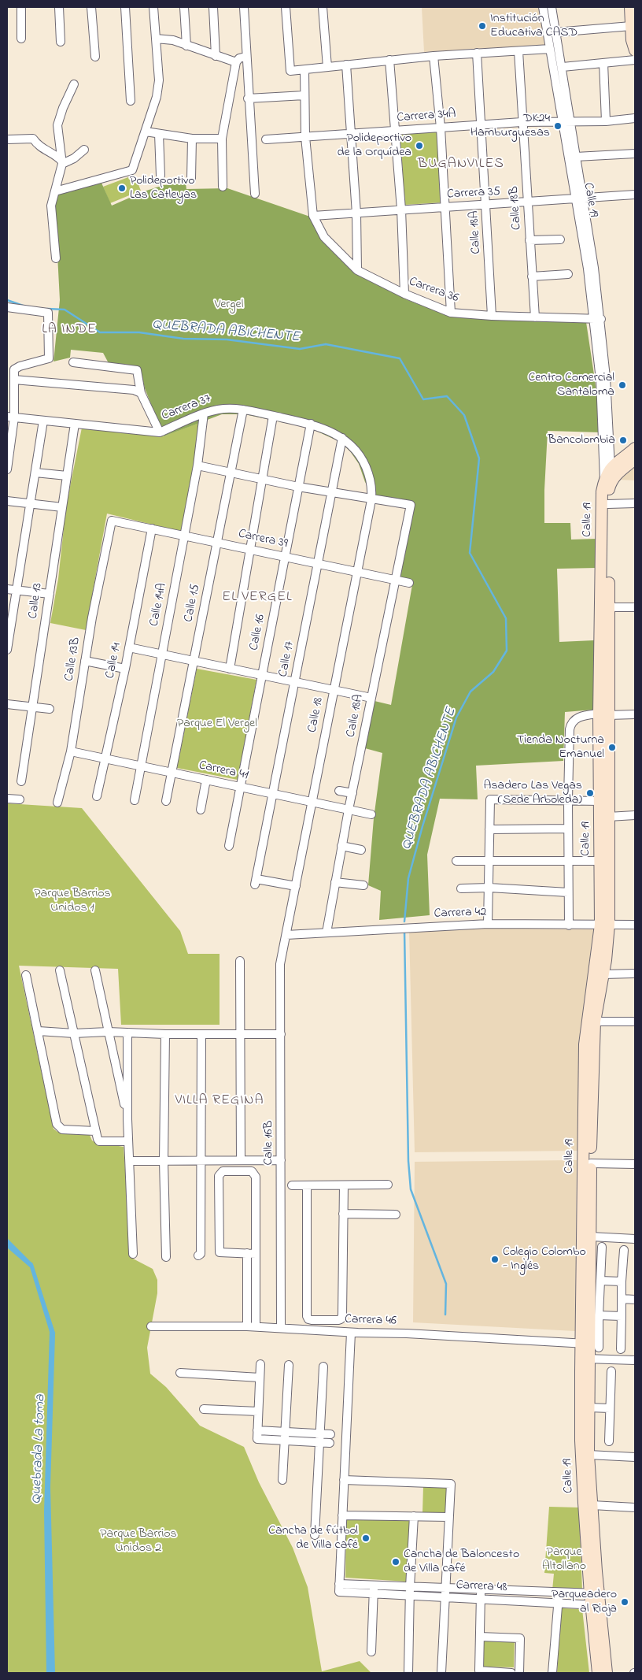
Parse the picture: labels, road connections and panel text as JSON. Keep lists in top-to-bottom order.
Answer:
{
  "streets": {
    "main road": ["Calle 19"],
    "street": [
      "Carrera 34A",
      "Carrera 35",
      "Calle 18B",
      "Calle 18A",
      "Carrera 36",
      "Carrera 37",
      "Carrera 39",
      "Calle 13",
      "Calle 15",
      "Calle 14A",
      "Calle 16",
      "Calle 13B",
      "Calle 17",
      "Calle 14",
      "Calle 18",
      "Carrera 41",
      "Carrera 42",
      "Calle 16B",
      "Carrera 46",
      "Carrera 48"
    ]
  },
  "crossings": [
    ["Carrera 34A", "Calle 19"],
    ["Carrera 34A", "Calle 18B"],
    ["Carrera 34A", "Calle 18A"],
    ["Carrera 35", "Calle 19"],
    ["Carrera 35", "Calle 18B"],
    ["Carrera 35", "Calle 18A"],
    ["Carrera 35", "Carrera 36"],
    ["Calle 19", "Carrera 36"],
    ["Calle 19", "Carrera 42"],
    ["Calle 19", "Carrera 46"],
    ["Calle 19", "Carrera 48"],
    ["Calle 18B", "Carrera 36"],
    ["Calle 18A", "Carrera 36"],
    ["Calle 18A", "Carrera 37"],
    ["Calle 18A", "Carrera 39"],
    ["Calle 18A", "Calle 18"],
    ["Calle 18A", "Carrera 41"],
    ["Calle 18A", "Carrera 42"],
    ["Carrera 37", "Calle 15"],
    ["Carrera 37", "Calle 14A"],
    ["Carrera 37", "Calle 16"],
    ["Carrera 37", "Calle 17"],
    ["Carrera 37", "Calle 18"],
    ["Carrera 39", "Calle 15"],
    ["Carrera 39", "Calle 14A"],
    ["Carrera 39", "Calle 16"],
    ["Carrera 39", "Calle 13B"],
    ["Carrera 39", "Calle 17"],
    ["Carrera 39", "Calle 14"],
    ["Carrera 39", "Calle 18"],
    ["Calle 15", "Carrera 41"],
    ["Calle 14A", "Carrera 41"],
    ["Calle 16", "Carrera 41"],
    ["Calle 13B", "Carrera 41"],
    ["Calle 17", "Calle 18"],
    ["Calle 17", "Carrera 41"],
    ["Calle 14", "Carrera 41"],
    ["Calle 18", "Carrera 41"],
    ["Calle 18", "Carrera 42"],
    ["Calle 18", "Calle 16B"],
    ["Carrera 42", "Calle 16B"],
    ["Calle 16B", "Carrera 46"]
  ],
  "districts": [
    "BUGANVILES",
    "LA INDE",
    "EL VERGEL",
    "VILLA REGINA"
  ],
  "water": ["QUEBRADA ABICHENTE", "Quebrada La toma"],
  "parks": [
    "Vergel",
    "Parque El Vergel",
    "Parque Barrios Unidos 1",
    "Parque Barrios Unidos 2",
    "Parque Altollano"
  ],
  "places": [
    "Institución Educativa CASD",
    "DK24 Hamburguesas",
    "Polideportivo de la Orquídea",
    "Polideportivo Las Catleyas",
    "Centro Comercial Santaloma",
    "Bancolombia",
    "Tienda Nocturna Emanuel",
    "Asadero Las Vegas (Sede Arboleda)",
    "Colegio Colombo - Inglés",
    "Cancha de fútbol de Villa café",
    "Cancha de Baloncesto de Villa café",
    "Parqueadero al Rioja"
  ]
}
